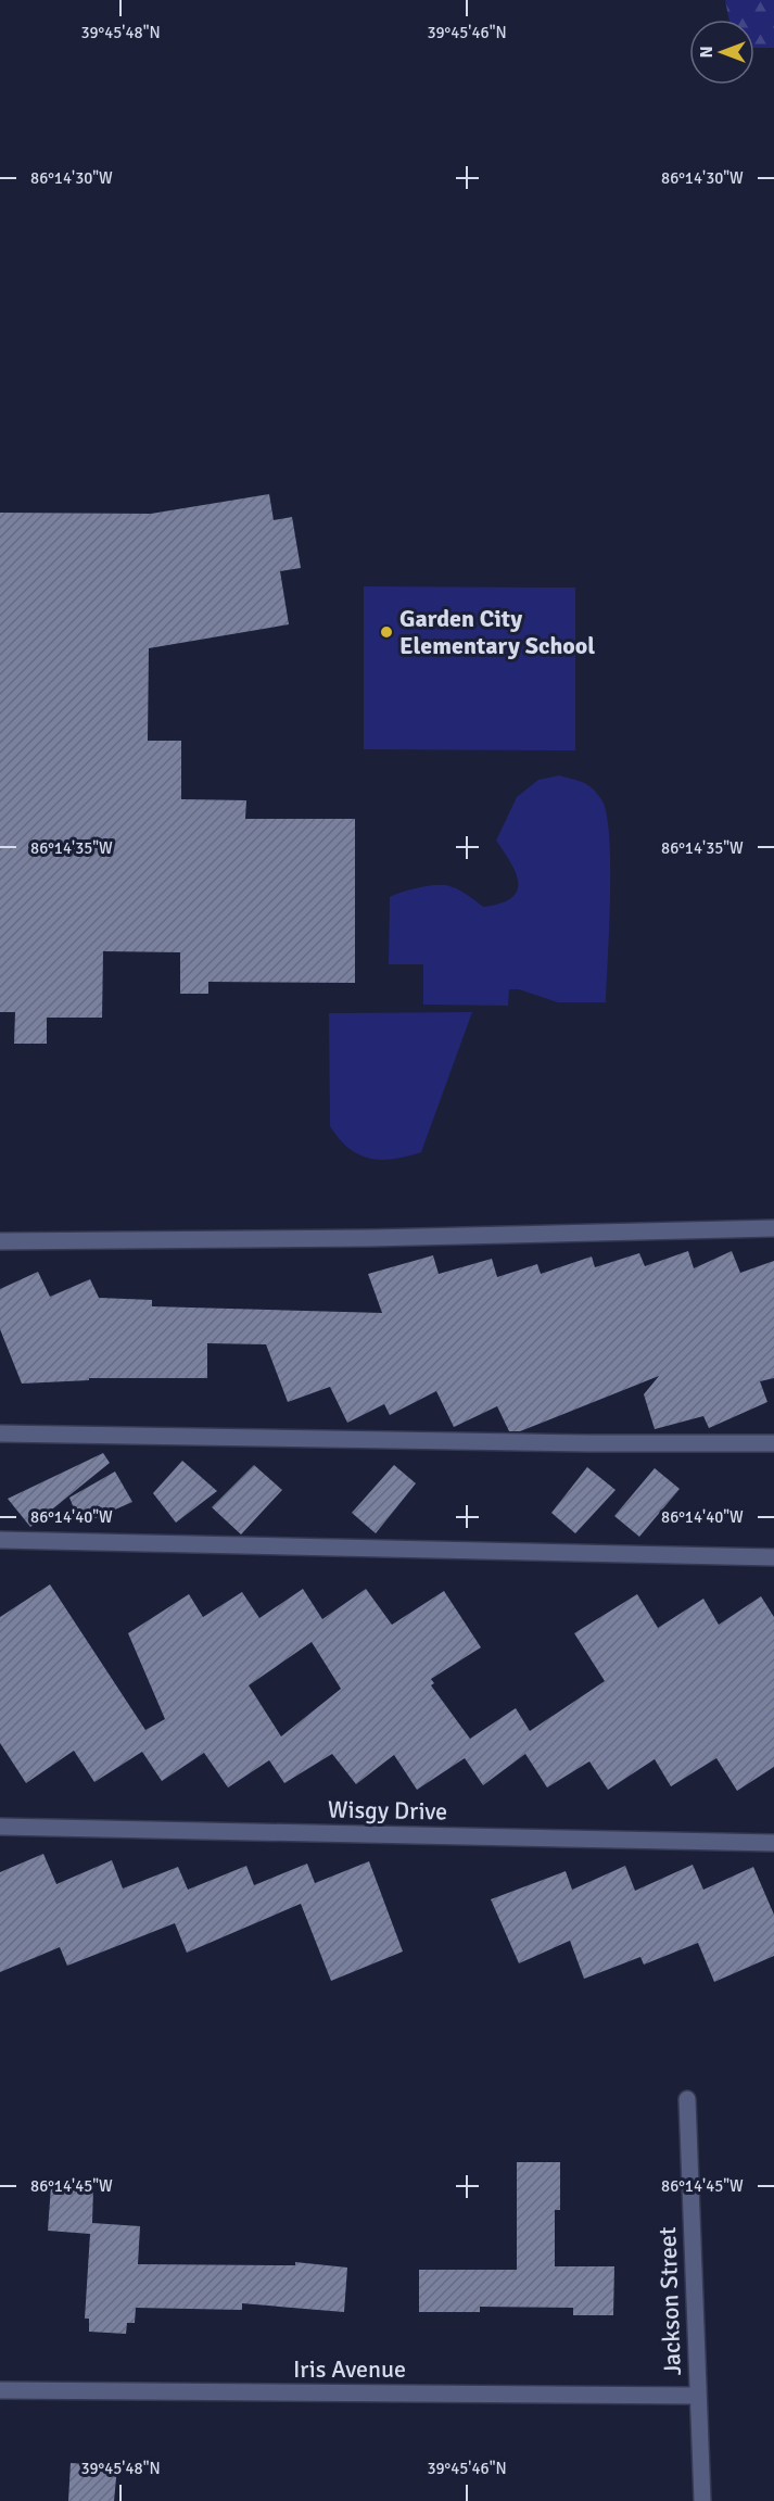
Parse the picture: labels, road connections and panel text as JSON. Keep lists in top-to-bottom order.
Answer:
{
  "streets": {
    "street": ["Wisgy Drive", "Jackson Street", "Iris Avenue"]
  },
  "crossings": [
    ["Jackson Street", "Iris Avenue"]
  ],
  "places": ["Garden City Elementary School"],
  "north": "left",
  "coordinates": [
    "39°45'48\"N",
    "39°45'46\"N",
    "86°14'30\"W",
    "86°14'35\"W",
    "86°14'40\"W",
    "86°14'45\"W"
  ]
}
